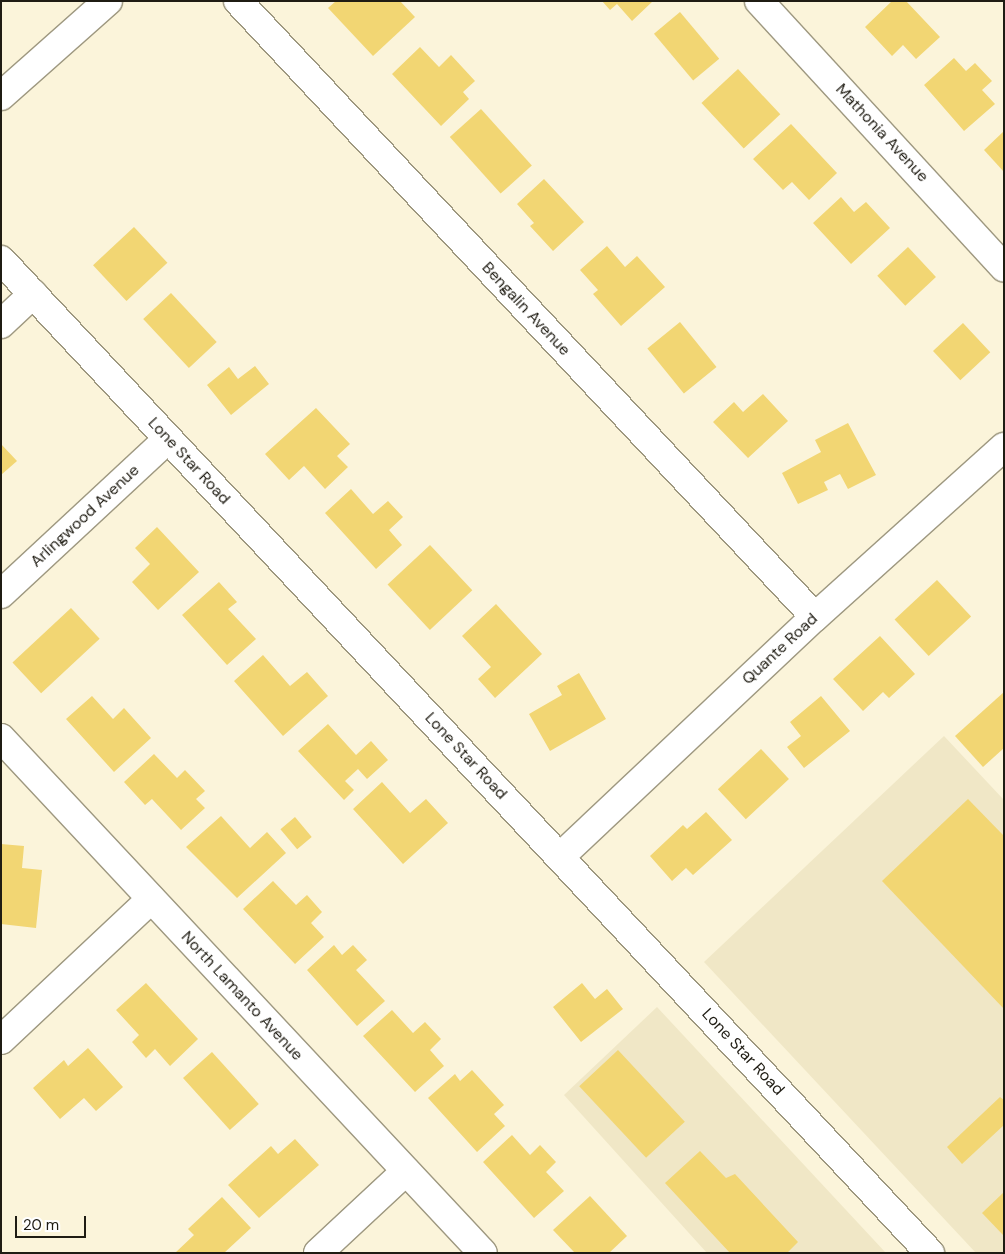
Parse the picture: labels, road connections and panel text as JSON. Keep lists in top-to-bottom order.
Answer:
{
  "streets": {
    "street": [
      "Mathonia Avenue",
      "Bengalin Avenue",
      "Lone Star Road",
      "Arlingwood Avenue",
      "Quante Road",
      "North Lamanto Avenue"
    ]
  },
  "crossings": [
    ["Bengalin Avenue", "Quante Road"],
    ["Lone Star Road", "Arlingwood Avenue"],
    ["Lone Star Road", "Quante Road"]
  ],
  "scale_bar": "20 m"
}
